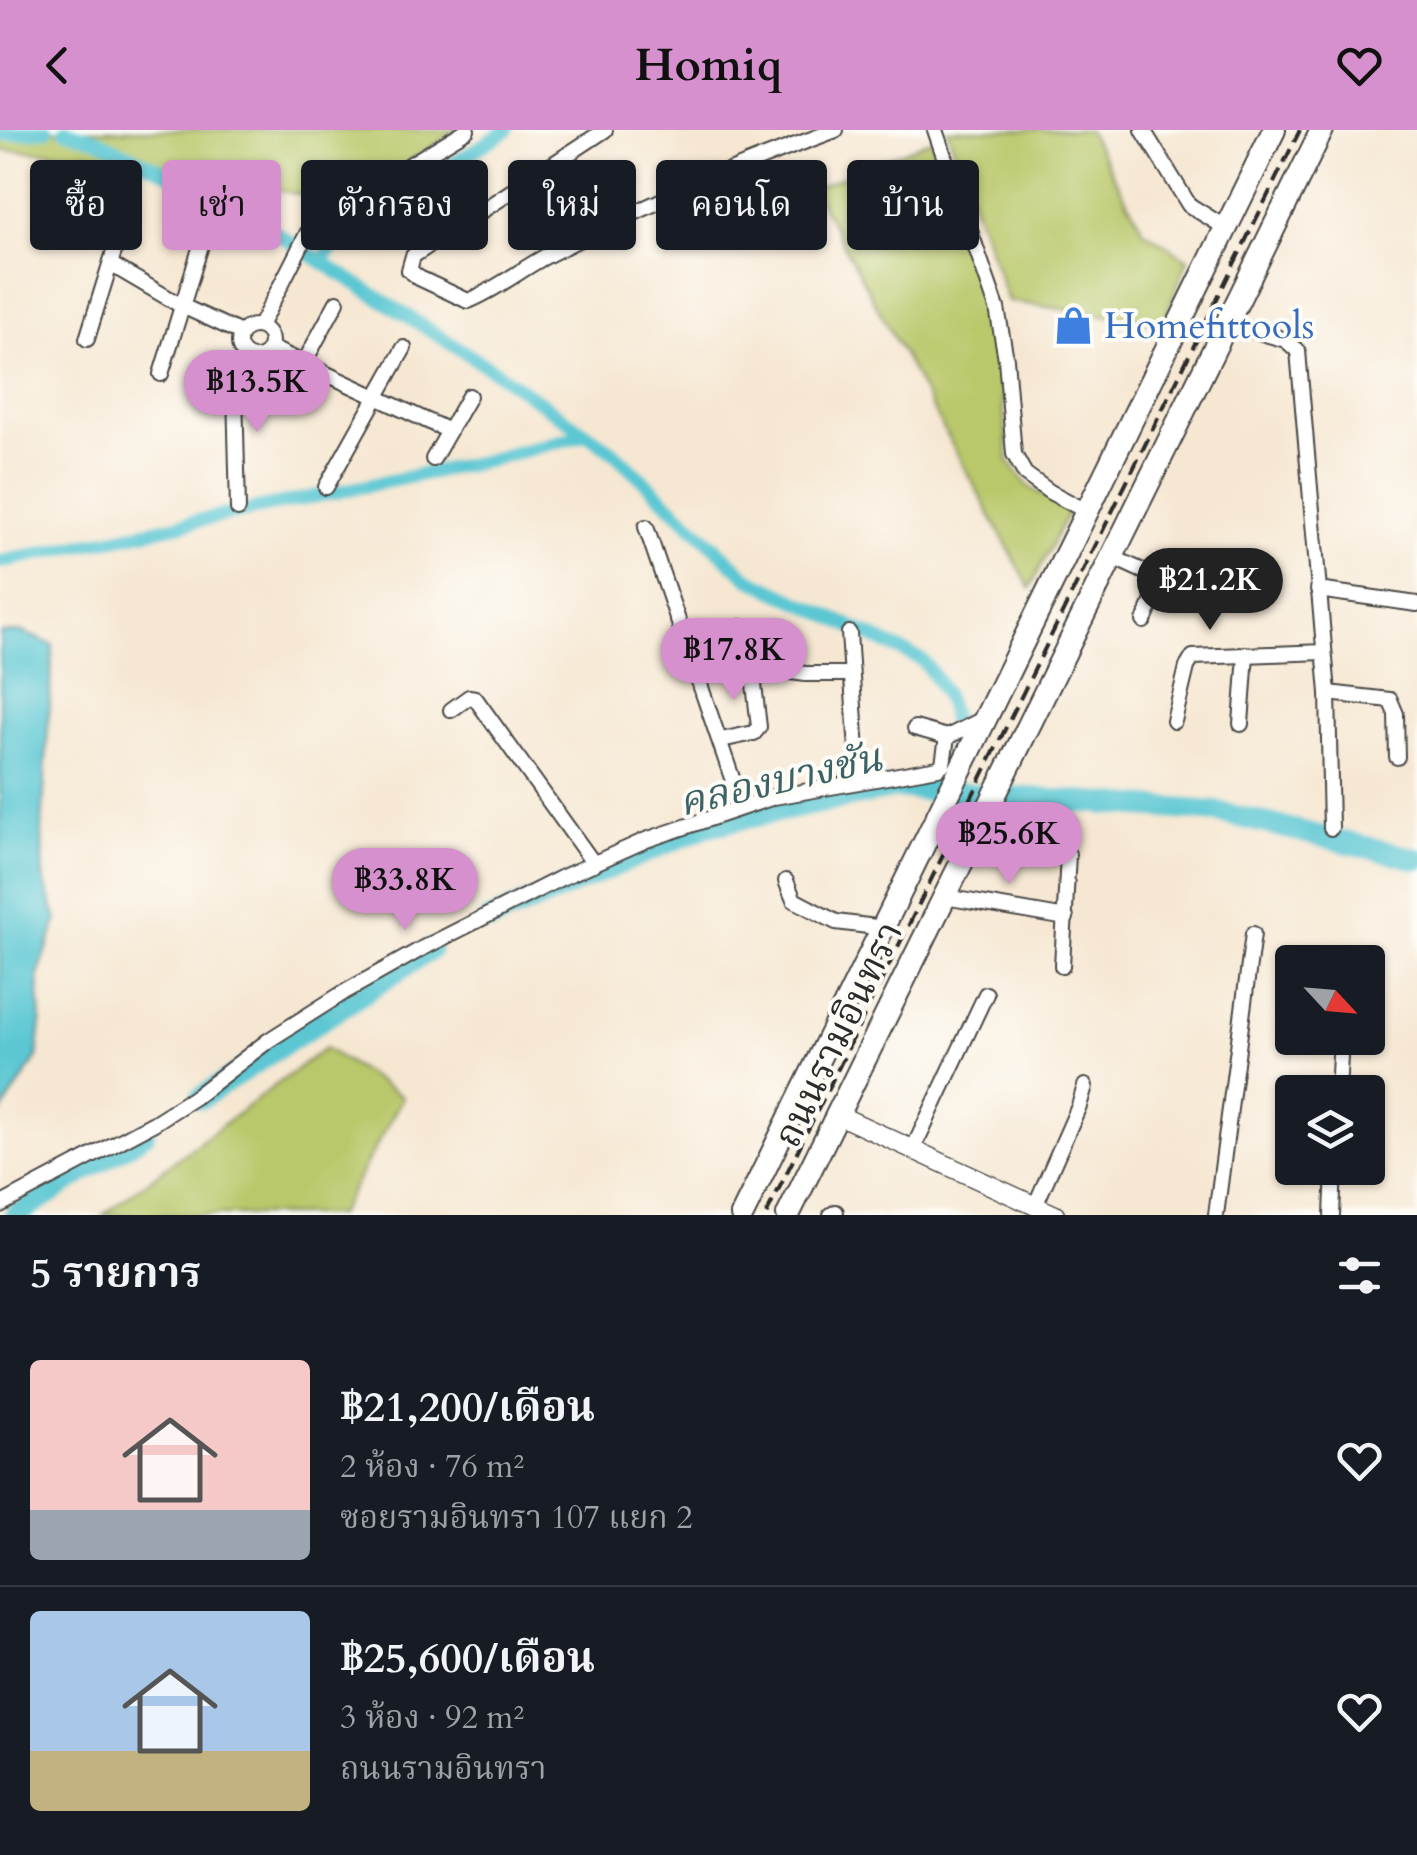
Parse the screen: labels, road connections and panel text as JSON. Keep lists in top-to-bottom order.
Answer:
{
  "streets": {
    "highway": ["ถนนรามอินทรา"]
  },
  "water": ["คลองบางชัน"],
  "places": {
    "shop": ["Homefittools"]
  },
  "north": "bottom right",
  "page": {
    "header": "Homiq",
    "chip": [
      "ซื้อ",
      "เช่า",
      "ตัวกรอง",
      "ใหม่",
      "คอนโด",
      "บ้าน"
    ],
    "price": [
      "฿13.5K",
      "฿21.2K",
      "฿17.8K",
      "฿25.6K",
      "฿33.8K"
    ],
    "heading": "5 รายการ",
    "list": [
      {
        "name": "฿21,200/เดือน",
        "note": "2 ห้อง · 76 m² · ซอยรามอินทรา 107 แยก 2"
      },
      {
        "name": "฿25,600/เดือน",
        "note": "3 ห้อง · 92 m² · ถนนรามอินทรา"
      }
    ]
  }
}
